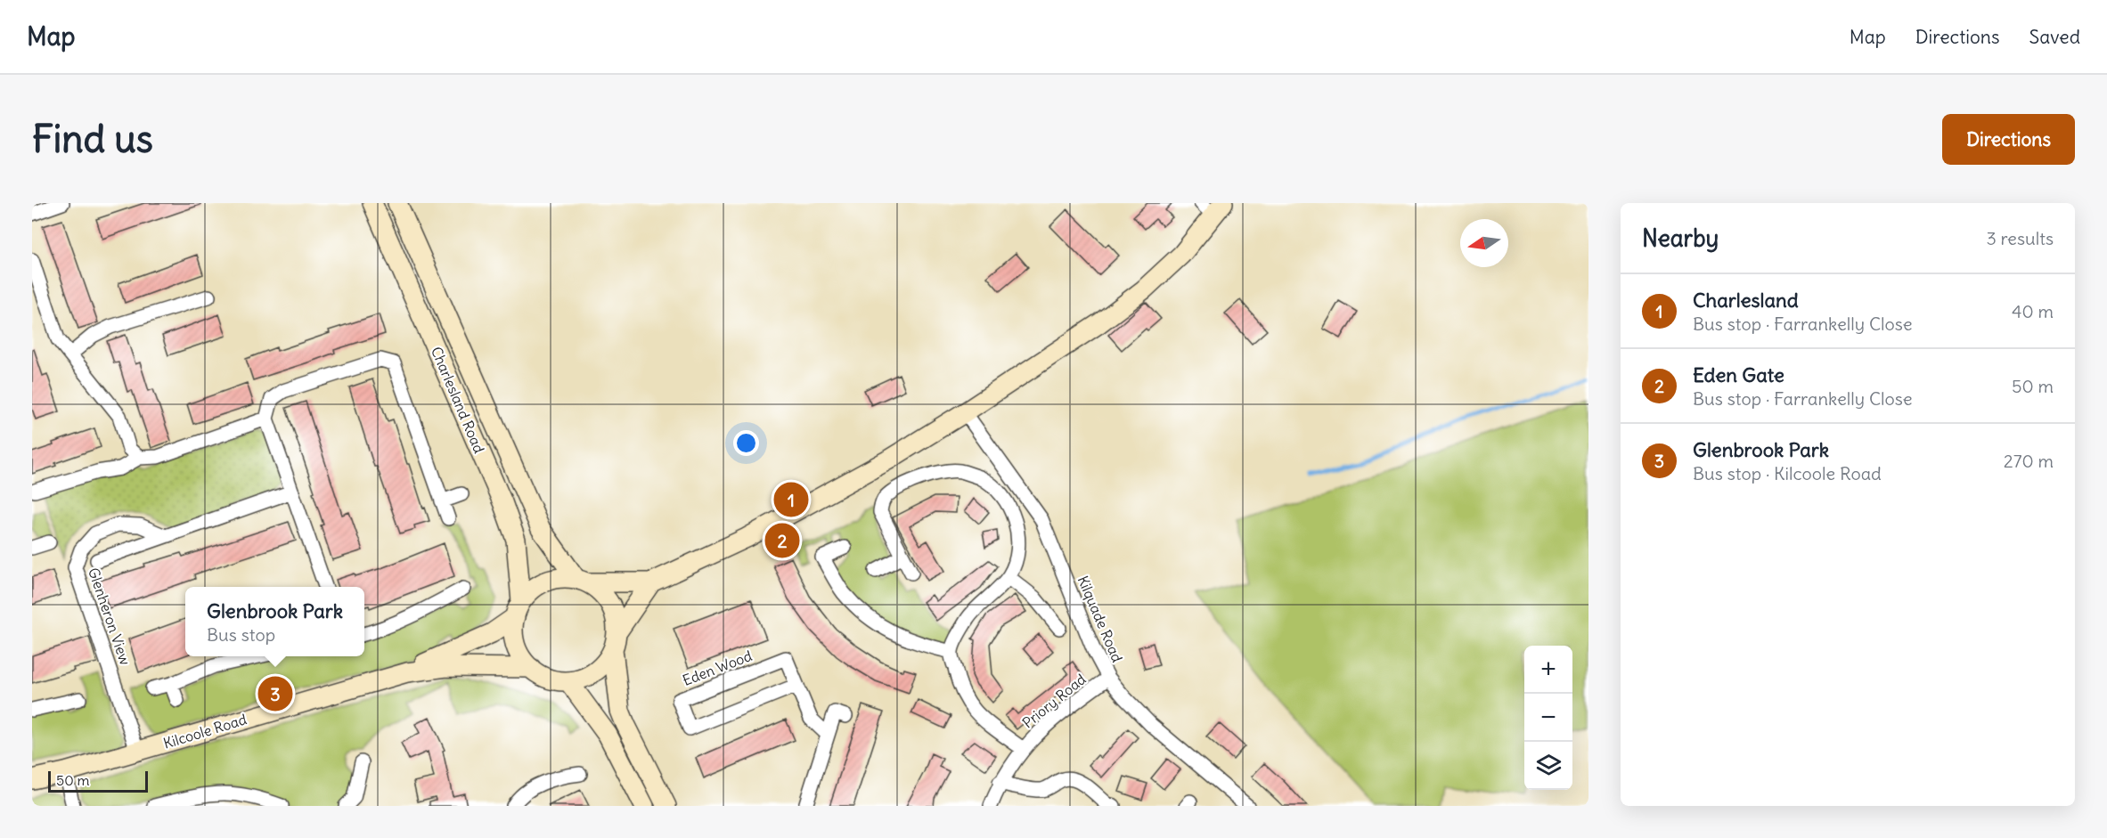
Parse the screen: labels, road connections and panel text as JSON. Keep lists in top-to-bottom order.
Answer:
{
  "streets": {
    "main road": ["Charlesland Road", "Kilcoole Road"],
    "street": [
      "Glenheron View",
      "Kilquade Road",
      "Eden Wood",
      "Priory Road"
    ]
  },
  "crossings": [
    ["Glenheron View", "Kilcoole Road"],
    ["Kilquade Road", "Priory Road"]
  ],
  "scale_bar": "50 m",
  "north": "left",
  "page": {
    "header": "Map",
    "nav": ["Map", "Directions", "Saved"],
    "buttons": "Directions",
    "title": "Find us",
    "heading": ["Nearby", "3 results"],
    "list": [
      {
        "mark": "1",
        "name": "Charlesland",
        "note": "Bus stop · Farrankelly Close",
        "value": "40 m"
      },
      {
        "mark": "2",
        "name": "Eden Gate",
        "note": "Bus stop · Farrankelly Close",
        "value": "50 m"
      },
      {
        "mark": "3",
        "name": "Glenbrook Park",
        "note": "Bus stop · Kilcoole Road",
        "value": "270 m"
      }
    ],
    "pins": ["1", "2", "3"],
    "popup": ["Glenbrook Park", "Bus stop"],
    "map_buttons": ["+", "−"],
    "scale": "50 m"
  }
}
